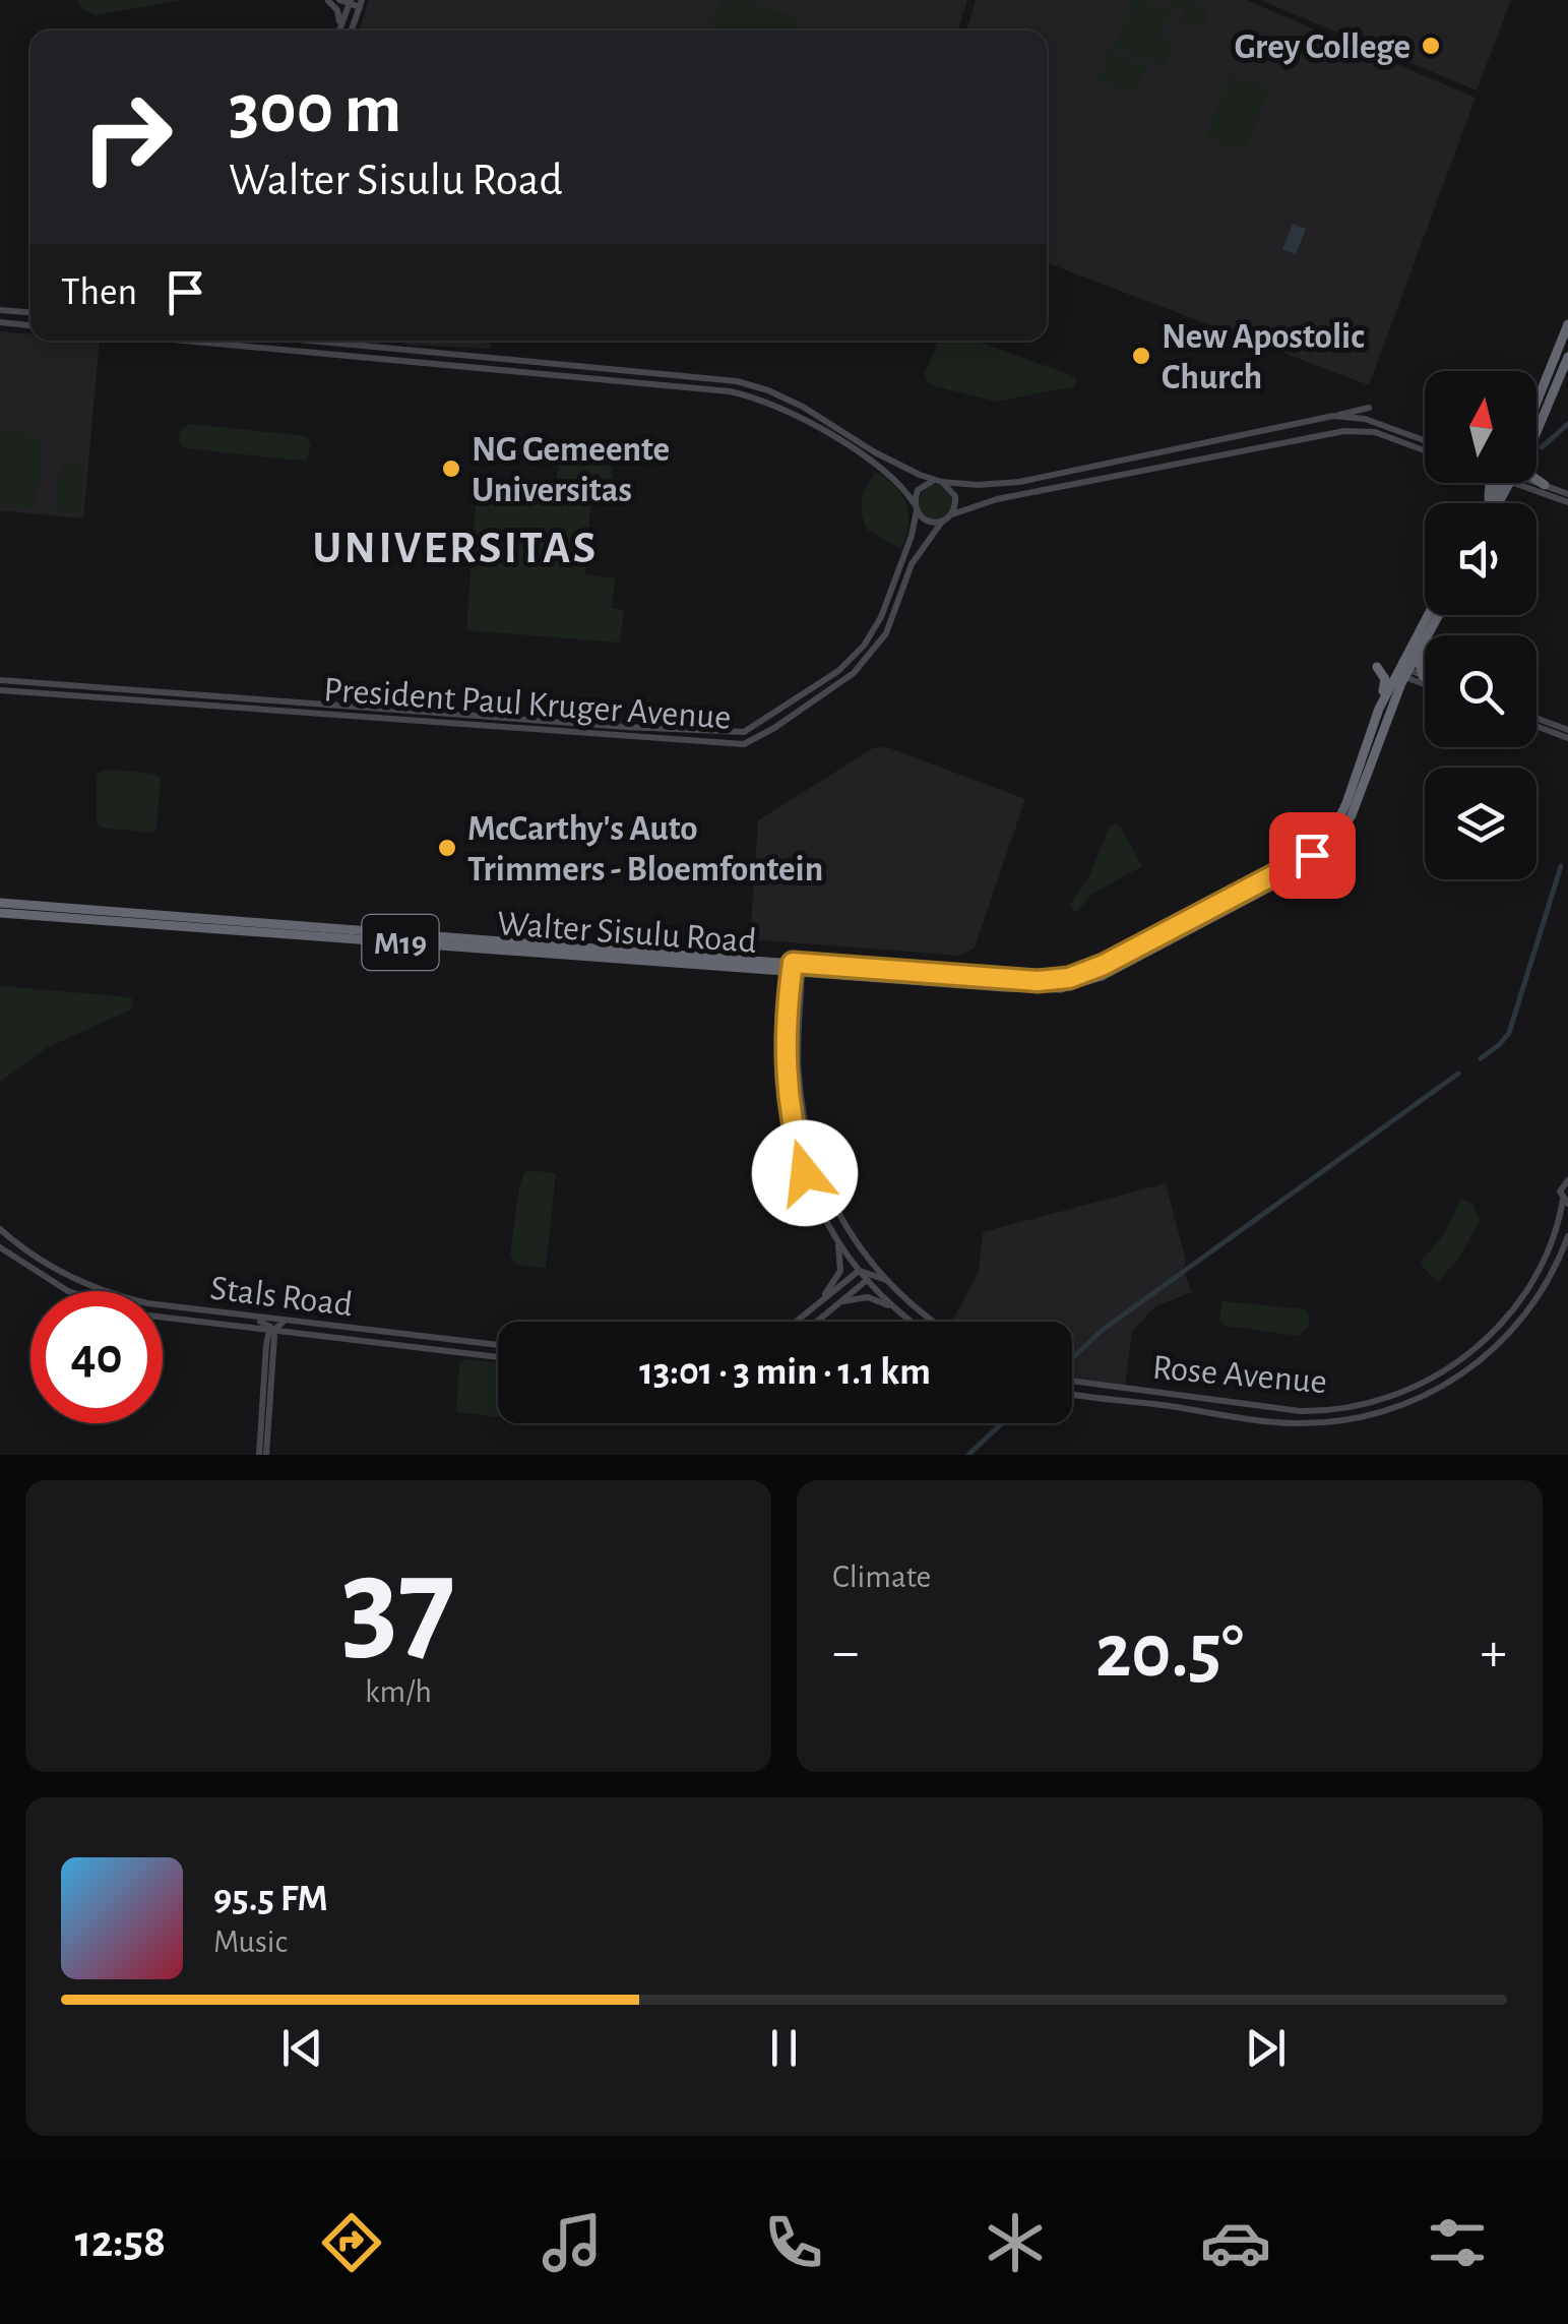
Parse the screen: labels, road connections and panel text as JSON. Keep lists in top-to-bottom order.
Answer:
{
  "streets": {
    "highway": ["Walter Sisulu Road", "M19"],
    "street": ["President Paul Kruger Avenue", "Stals Road", "Rose Avenue"]
  },
  "crossings": [
    ["Walter Sisulu Road", "M19"]
  ],
  "districts": ["UNIVERSITAS"],
  "places": [
    "Grey College",
    "New Apostolic Church",
    "NG Gemeente Universitas",
    "McCarthy's Auto Trimmers - Bloemfontein"
  ],
  "north": "top",
  "page": {
    "turn": ["300 m", "Walter Sisulu Road"],
    "then": "Then",
    "limit": "40",
    "trip": "13:01 · 3 min · 1.1 km",
    "tile": [
      ["37", "km/h"],
      "Climate"
    ],
    "heat": ["−", "20.5°", "+"],
    "song": ["95.5 FM", "Music"],
    "tabs": "12:58"
  }
}
